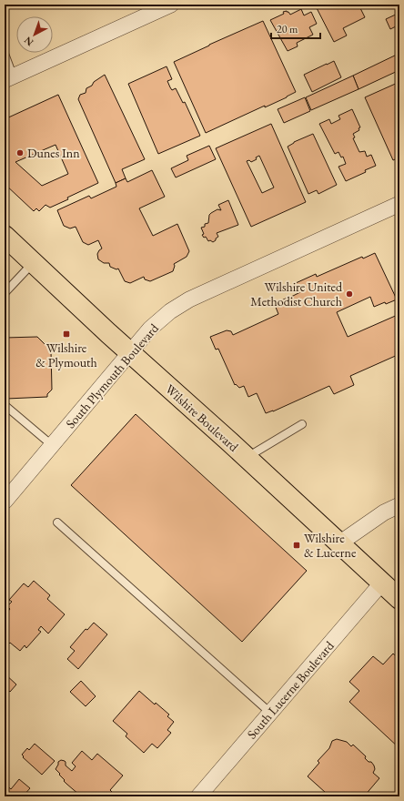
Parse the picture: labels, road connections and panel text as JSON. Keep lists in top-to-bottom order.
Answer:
{
  "streets": {
    "main road": ["Wilshire Boulevard"],
    "street": ["South Plymouth Boulevard", "South Lucerne Boulevard"]
  },
  "crossings": [
    ["South Plymouth Boulevard", "Wilshire Boulevard"],
    ["Wilshire Boulevard", "South Lucerne Boulevard"]
  ],
  "places": {
    "other": ["Dunes Inn", "Wilshire United Methodist Church"],
    "transit": ["Wilshire & Plymouth", "Wilshire & Lucerne"]
  },
  "scale_bar": "20 m",
  "north": "bottom left"
}
